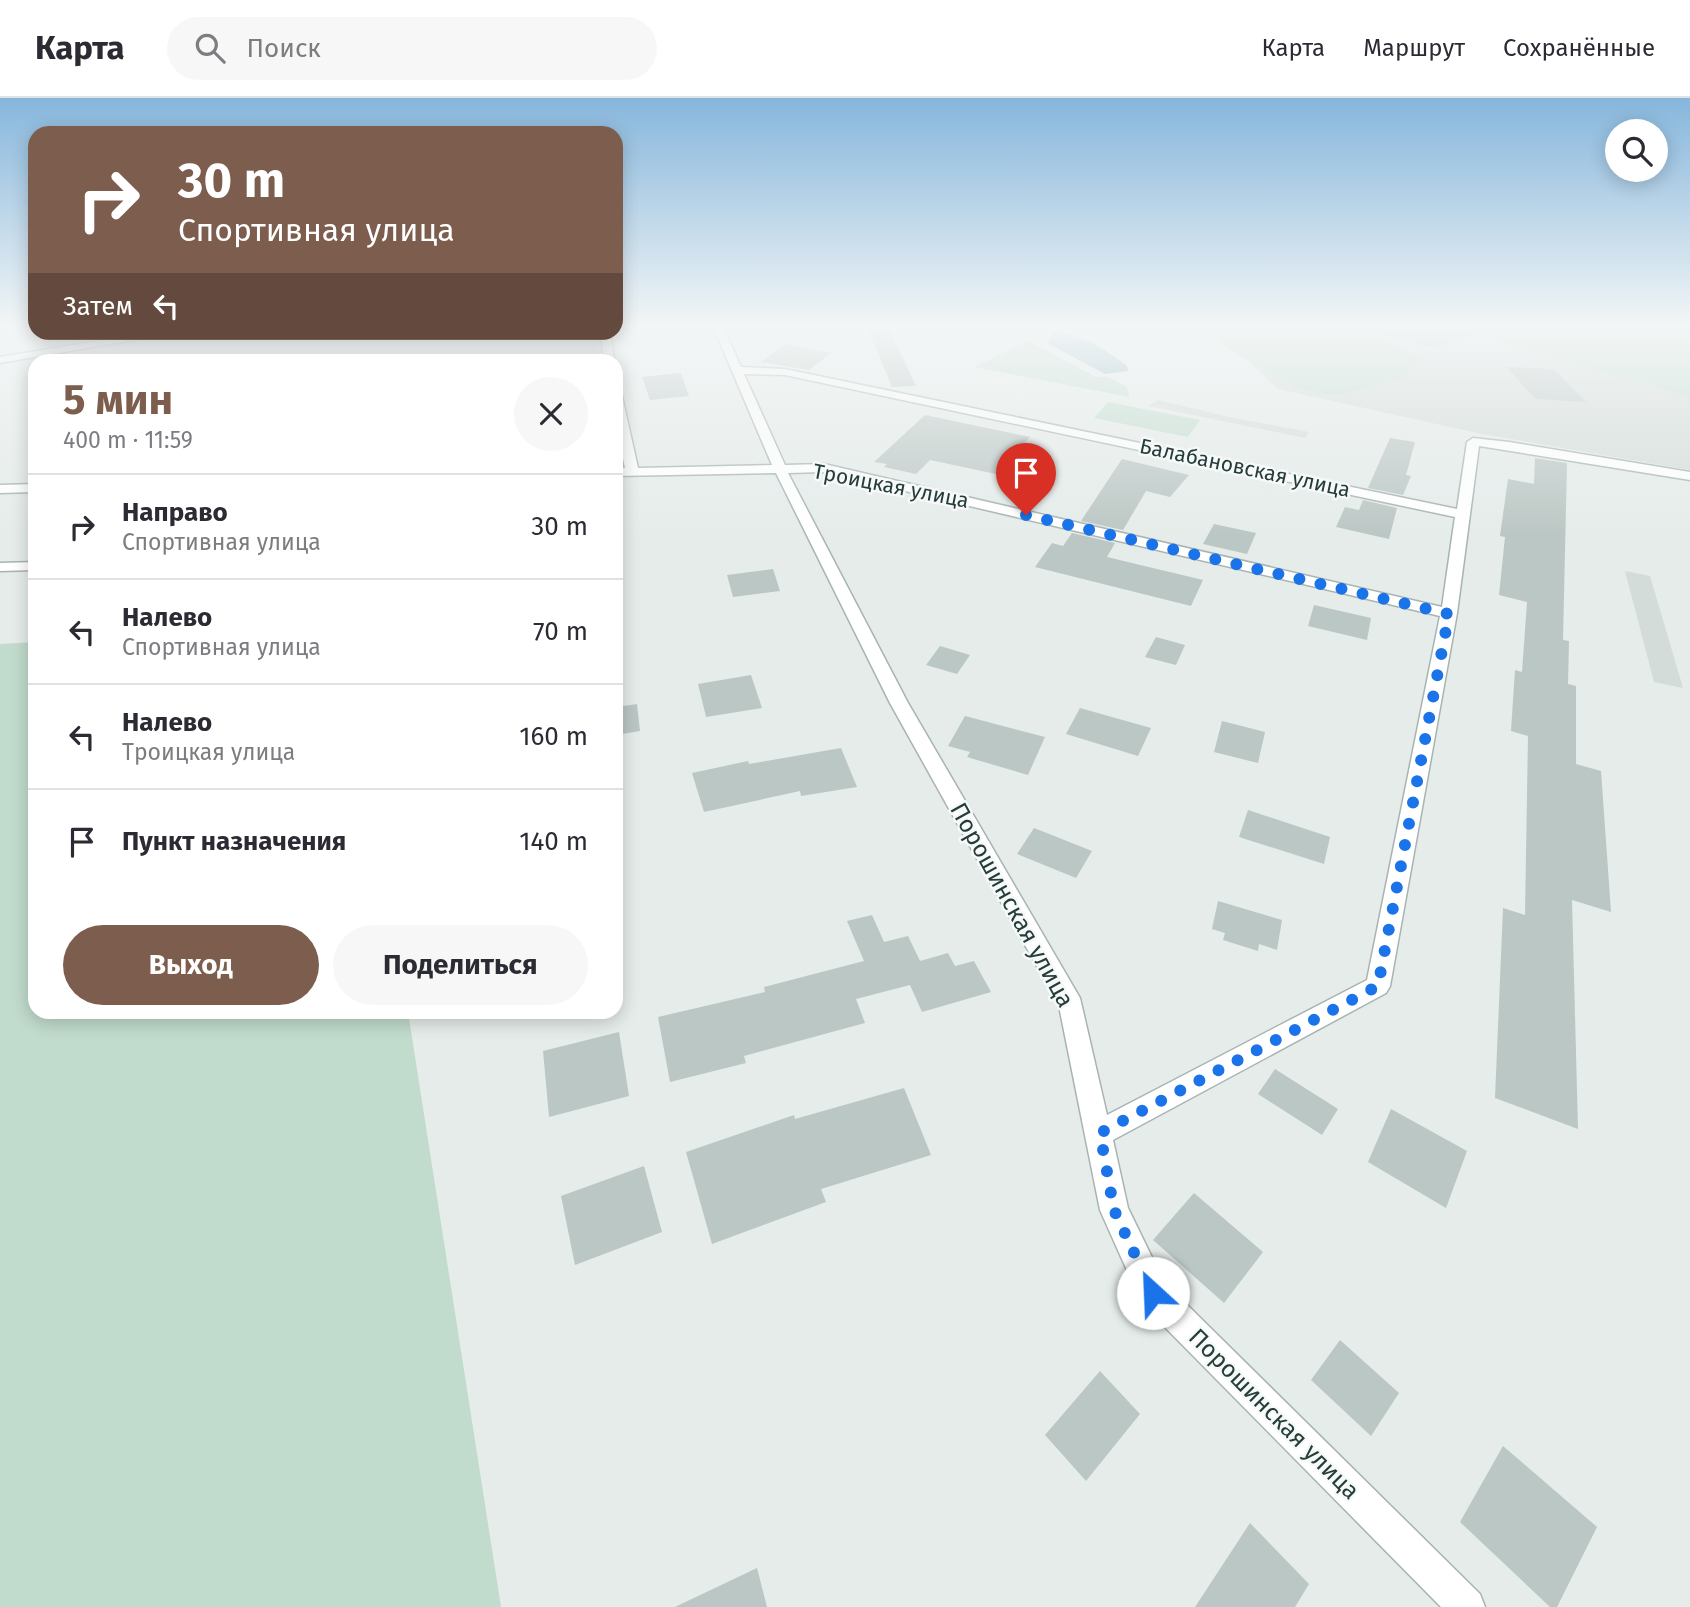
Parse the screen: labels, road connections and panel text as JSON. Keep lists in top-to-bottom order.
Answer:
{
  "streets": {
    "street": ["Балабановская улица", "Троицкая улица", "Порошинская улица"]
  },
  "crossings": [
    ["Троицкая улица", "Порошинская улица"]
  ],
  "page": {
    "header": "Карта",
    "search": "Поиск",
    "nav": ["Карта", "Маршрут", "Сохранённые"],
    "turn": ["30 m", "Спортивная улица"],
    "then": "Затем",
    "heading": ["5 мин", "400 m · 11:59"],
    "list": [
      {
        "name": "Направо",
        "note": "Спортивная улица",
        "value": "30 m"
      },
      {
        "name": "Налево",
        "note": "Спортивная улица",
        "value": "70 m"
      },
      {
        "name": "Налево",
        "note": "Троицкая улица",
        "value": "160 m"
      },
      {
        "name": "Пункт назначения",
        "value": "140 m"
      }
    ],
    "buttons": ["Выход", "Поделиться"]
  }
}
